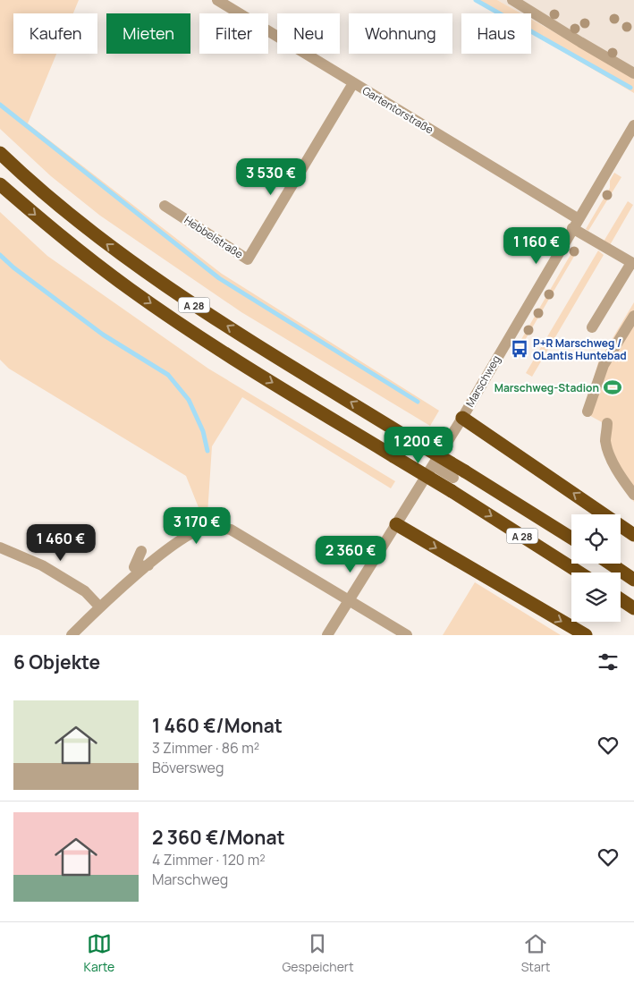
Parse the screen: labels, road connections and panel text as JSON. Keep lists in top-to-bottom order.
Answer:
{
  "streets": {
    "highway": ["A 28"],
    "street": ["Gartentorstraße", "Hebbelstraße", "Marschweg"]
  },
  "crossings": [
    ["Gartentorstraße", "Hebbelstraße"],
    ["Gartentorstraße", "Marschweg"]
  ],
  "places": {
    "bus stop": ["P+R Marschweg / OLantis Huntebad"],
    "sports": ["Marschweg-Stadion"]
  },
  "page": {
    "chip": [
      "Kaufen",
      "Mieten",
      "Filter",
      "Neu",
      "Wohnung",
      "Haus"
    ],
    "price": [
      "3 530 €",
      "1 160 €",
      "1 200 €",
      "3 170 €",
      "1 460 €",
      "2 360 €"
    ],
    "heading": "6 Objekte",
    "list": [
      {
        "name": "1 460 €/Monat",
        "note": "3 Zimmer · 86 m² · Böversweg"
      },
      {
        "name": "2 360 €/Monat",
        "note": "4 Zimmer · 120 m² · Marschweg"
      }
    ],
    "tabs": ["Karte", "Gespeichert", "Start"]
  }
}
